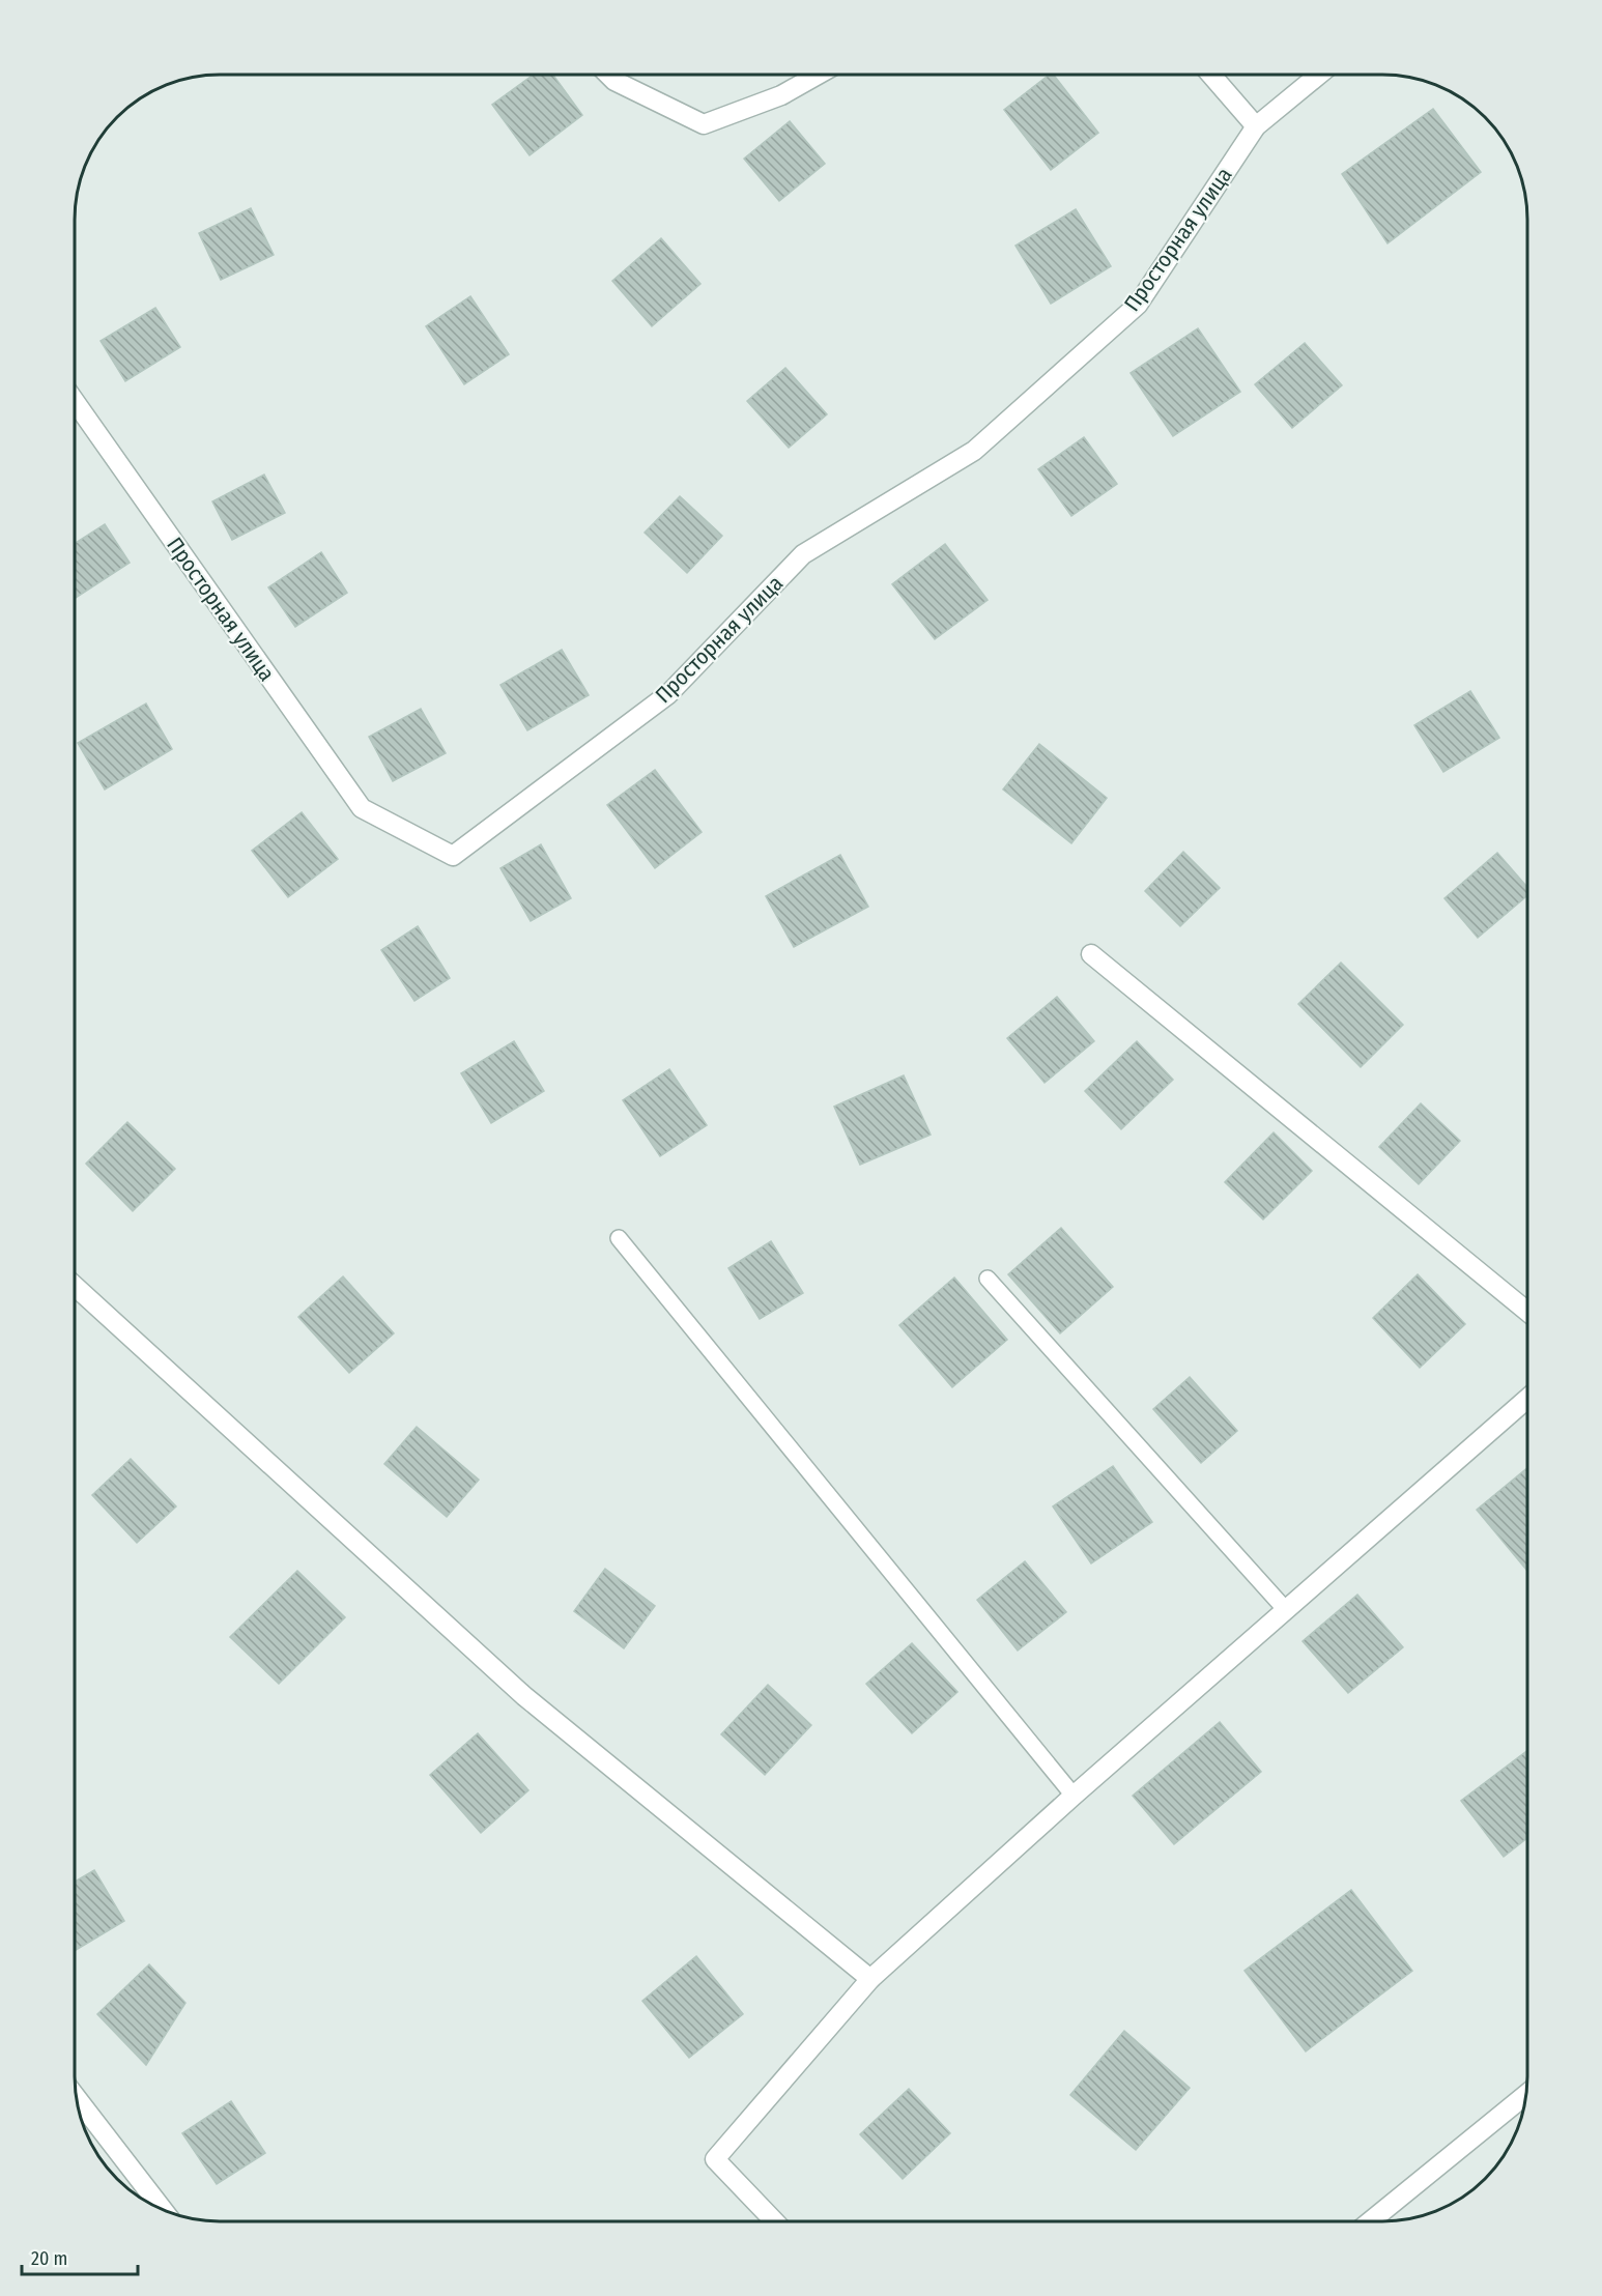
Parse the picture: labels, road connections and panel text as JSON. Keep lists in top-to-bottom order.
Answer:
{
  "streets": {
    "street": ["Просторная улица"]
  },
  "scale_bar": "20 m"
}
